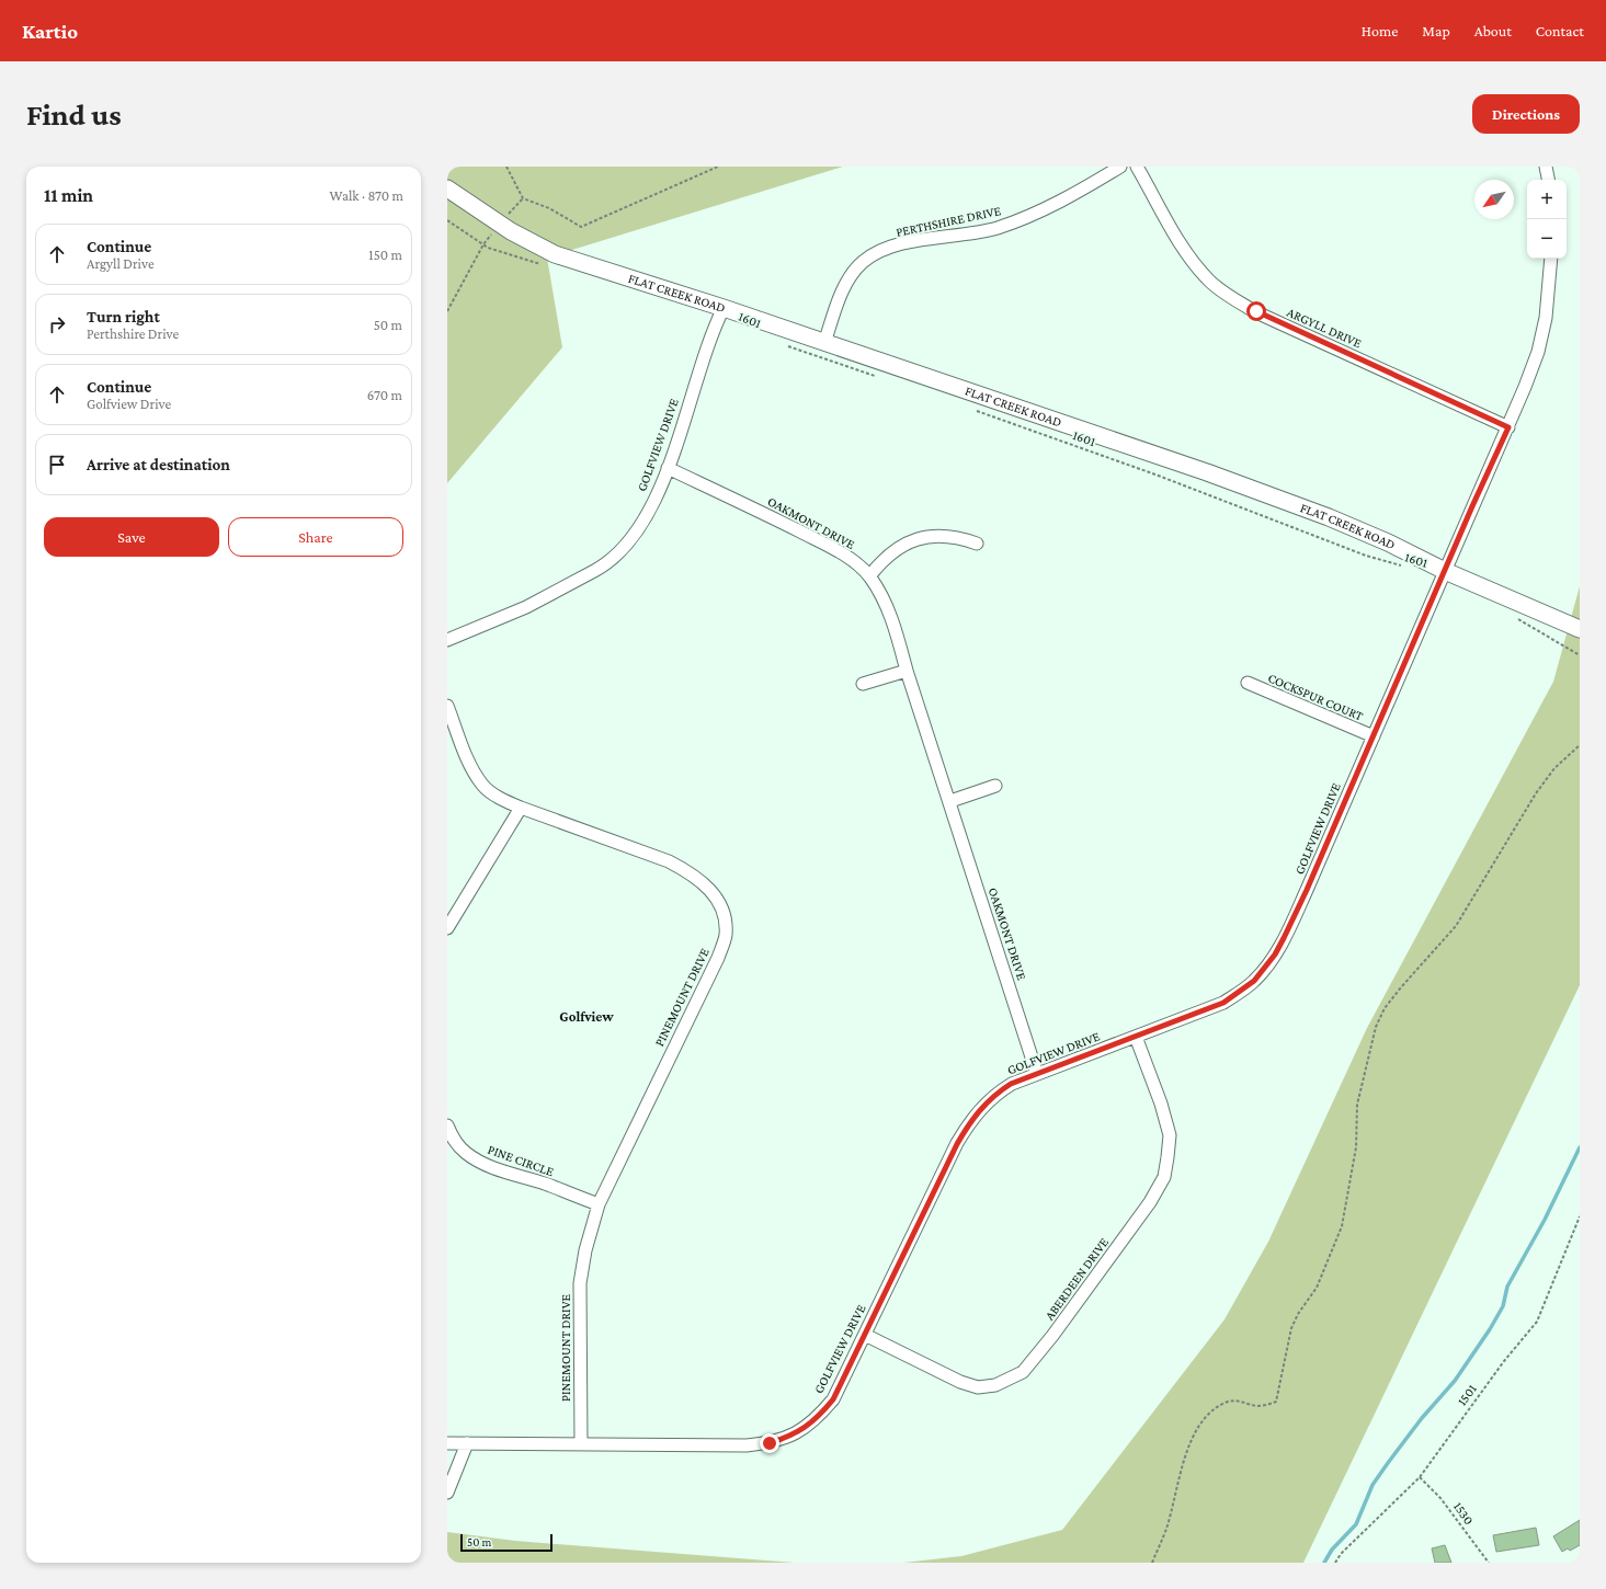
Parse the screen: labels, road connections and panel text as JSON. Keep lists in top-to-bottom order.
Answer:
{
  "streets": {
    "street": [
      "PERTHSHIRE DRIVE",
      "FLAT CREEK ROAD",
      "ARGYLL DRIVE",
      "GOLFVIEW DRIVE",
      "OAKMONT DRIVE",
      "COCKSPUR COURT",
      "PINEMOUNT DRIVE",
      "PINE CIRCLE",
      "ABERDEEN DRIVE"
    ],
    "path": ["1601", "1501", "1530"]
  },
  "crossings": [
    ["PERTHSHIRE DRIVE", "FLAT CREEK ROAD"],
    ["FLAT CREEK ROAD", "GOLFVIEW DRIVE"],
    ["ARGYLL DRIVE", "GOLFVIEW DRIVE"],
    ["GOLFVIEW DRIVE", "OAKMONT DRIVE"],
    ["GOLFVIEW DRIVE", "COCKSPUR COURT"],
    ["GOLFVIEW DRIVE", "PINEMOUNT DRIVE"],
    ["GOLFVIEW DRIVE", "ABERDEEN DRIVE"],
    ["PINEMOUNT DRIVE", "PINE CIRCLE"],
    ["1501", "1530"]
  ],
  "districts": ["Golfview"],
  "scale_bar": "50 m",
  "north": "bottom left",
  "page": {
    "header": "Kartio",
    "nav": [
      "Home",
      "Map",
      "About",
      "Contact"
    ],
    "buttons": [
      "Directions",
      ["Save", "Share"]
    ],
    "title": "Find us",
    "heading": ["11 min", "Walk · 870 m"],
    "map_buttons": ["+", "−"],
    "list": [
      ["Continue", "Argyll Drive", "150 m"],
      ["Turn right", "Perthshire Drive", "50 m"],
      ["Continue", "Golfview Drive", "670 m"],
      "Arrive at destination"
    ],
    "scale": "50 m"
  }
}
